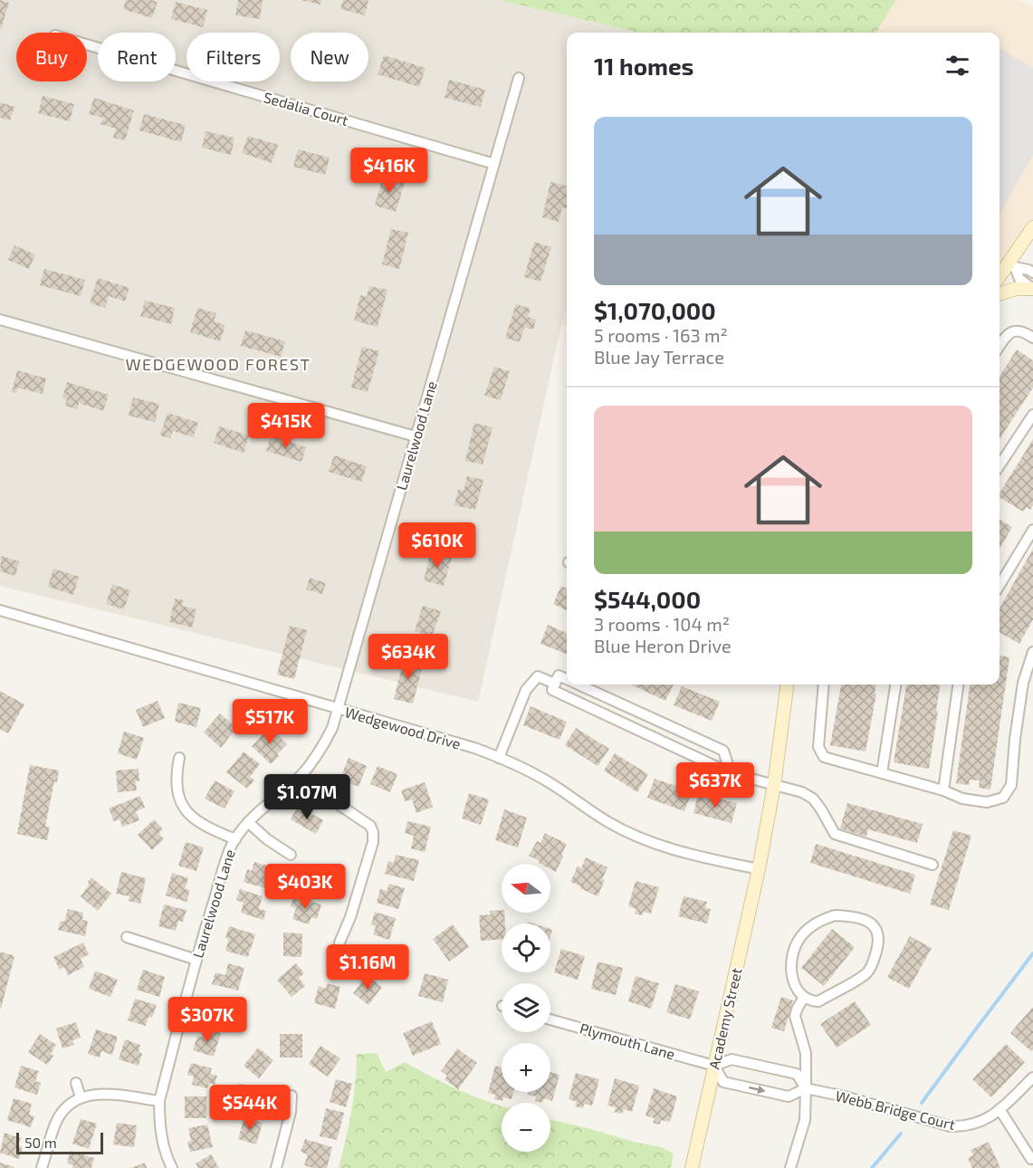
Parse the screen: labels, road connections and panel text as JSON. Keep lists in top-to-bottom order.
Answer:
{
  "streets": {
    "street": [
      "Sedalia Court",
      "Laurelwood Lane",
      "Wedgewood Drive",
      "Academy Street",
      "Plymouth Lane",
      "Webb Bridge Court"
    ]
  },
  "crossings": [
    ["Sedalia Court", "Laurelwood Lane"],
    ["Laurelwood Lane", "Wedgewood Drive"],
    ["Wedgewood Drive", "Academy Street"],
    ["Academy Street", "Plymouth Lane"],
    ["Academy Street", "Webb Bridge Court"],
    ["Plymouth Lane", "Webb Bridge Court"]
  ],
  "districts": ["WEDGEWOOD FOREST"],
  "scale_bar": "50 m",
  "north": "left",
  "page": {
    "chip": [
      "Buy",
      "Rent",
      "Filters",
      "New"
    ],
    "heading": "11 homes",
    "list": [
      {
        "name": "$1,070,000",
        "note": "5 rooms · 163 m² · Blue Jay Terrace"
      },
      {
        "name": "$544,000",
        "note": "3 rooms · 104 m² · Blue Heron Drive"
      }
    ],
    "price": [
      "$416K",
      "$415K",
      "$610K",
      "$634K",
      "$517K",
      "$637K",
      "$1.07M",
      "$403K",
      "$1.16M",
      "$307K",
      "$544K"
    ],
    "map_buttons": ["+", "−"],
    "scale": "50 m"
  }
}
